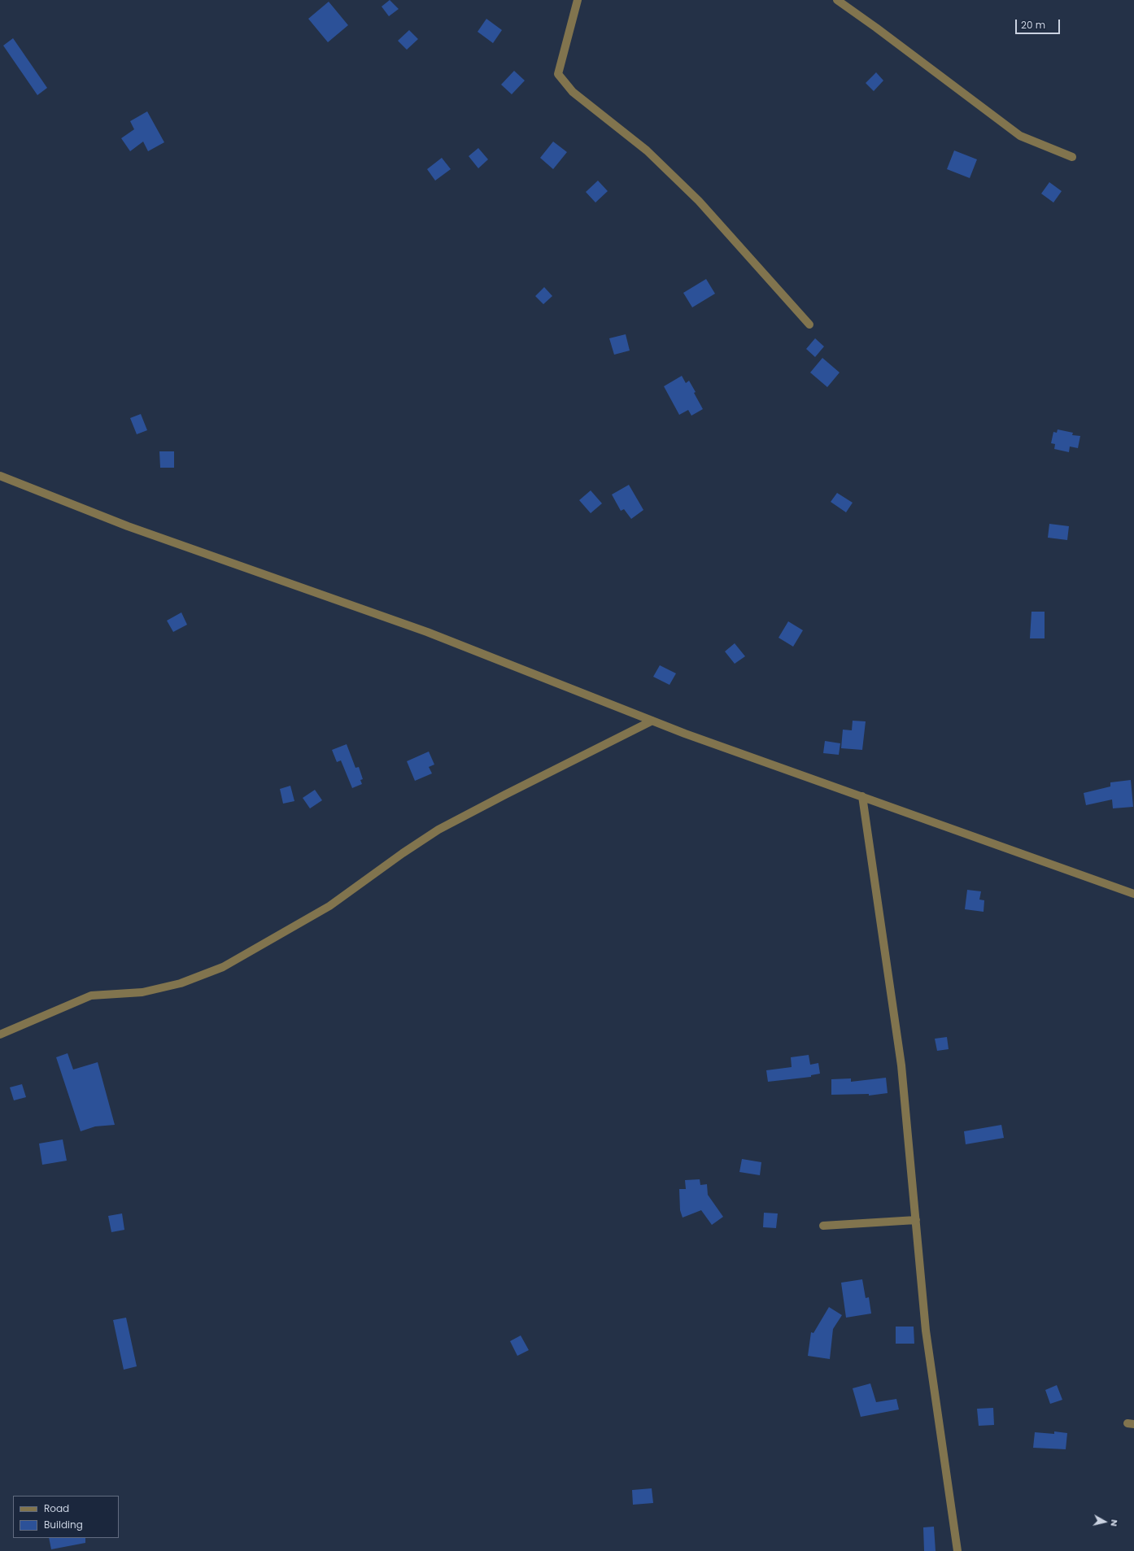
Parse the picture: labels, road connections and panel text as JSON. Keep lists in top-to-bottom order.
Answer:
{
  "legend": ["Road", "Building"],
  "scale_bar": "20 m",
  "north": "right"
}
